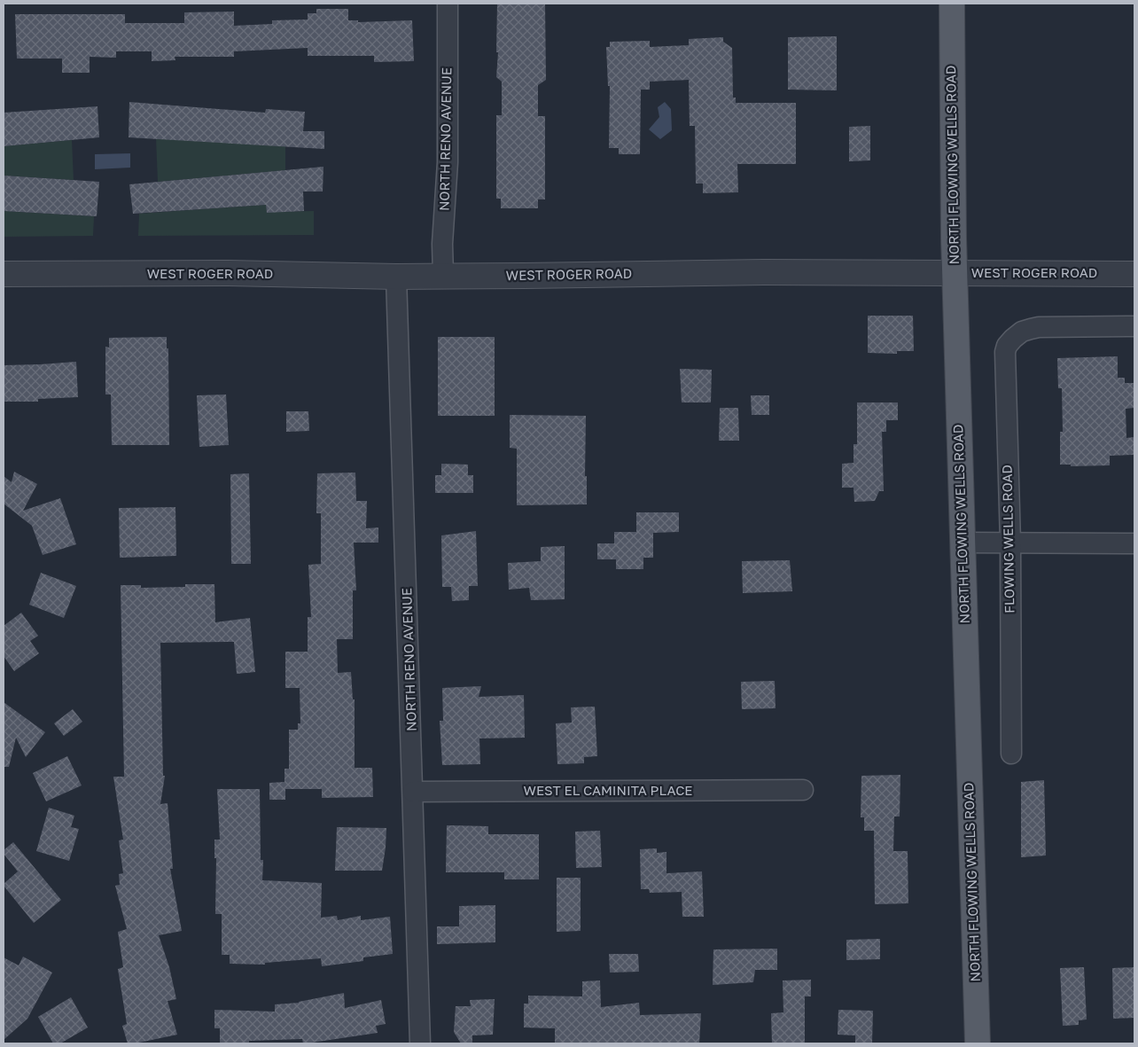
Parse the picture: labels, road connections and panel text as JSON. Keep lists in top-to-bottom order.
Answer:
{
  "streets": {
    "main road": ["NORTH FLOWING WELLS ROAD"],
    "street": [
      "NORTH RENO AVENUE",
      "WEST ROGER ROAD",
      "FLOWING WELLS ROAD",
      "WEST EL CAMINITA PLACE"
    ]
  },
  "crossings": [
    ["NORTH RENO AVENUE", "WEST ROGER ROAD"],
    ["NORTH RENO AVENUE", "WEST EL CAMINITA PLACE"],
    ["NORTH FLOWING WELLS ROAD", "WEST ROGER ROAD"]
  ]
}
